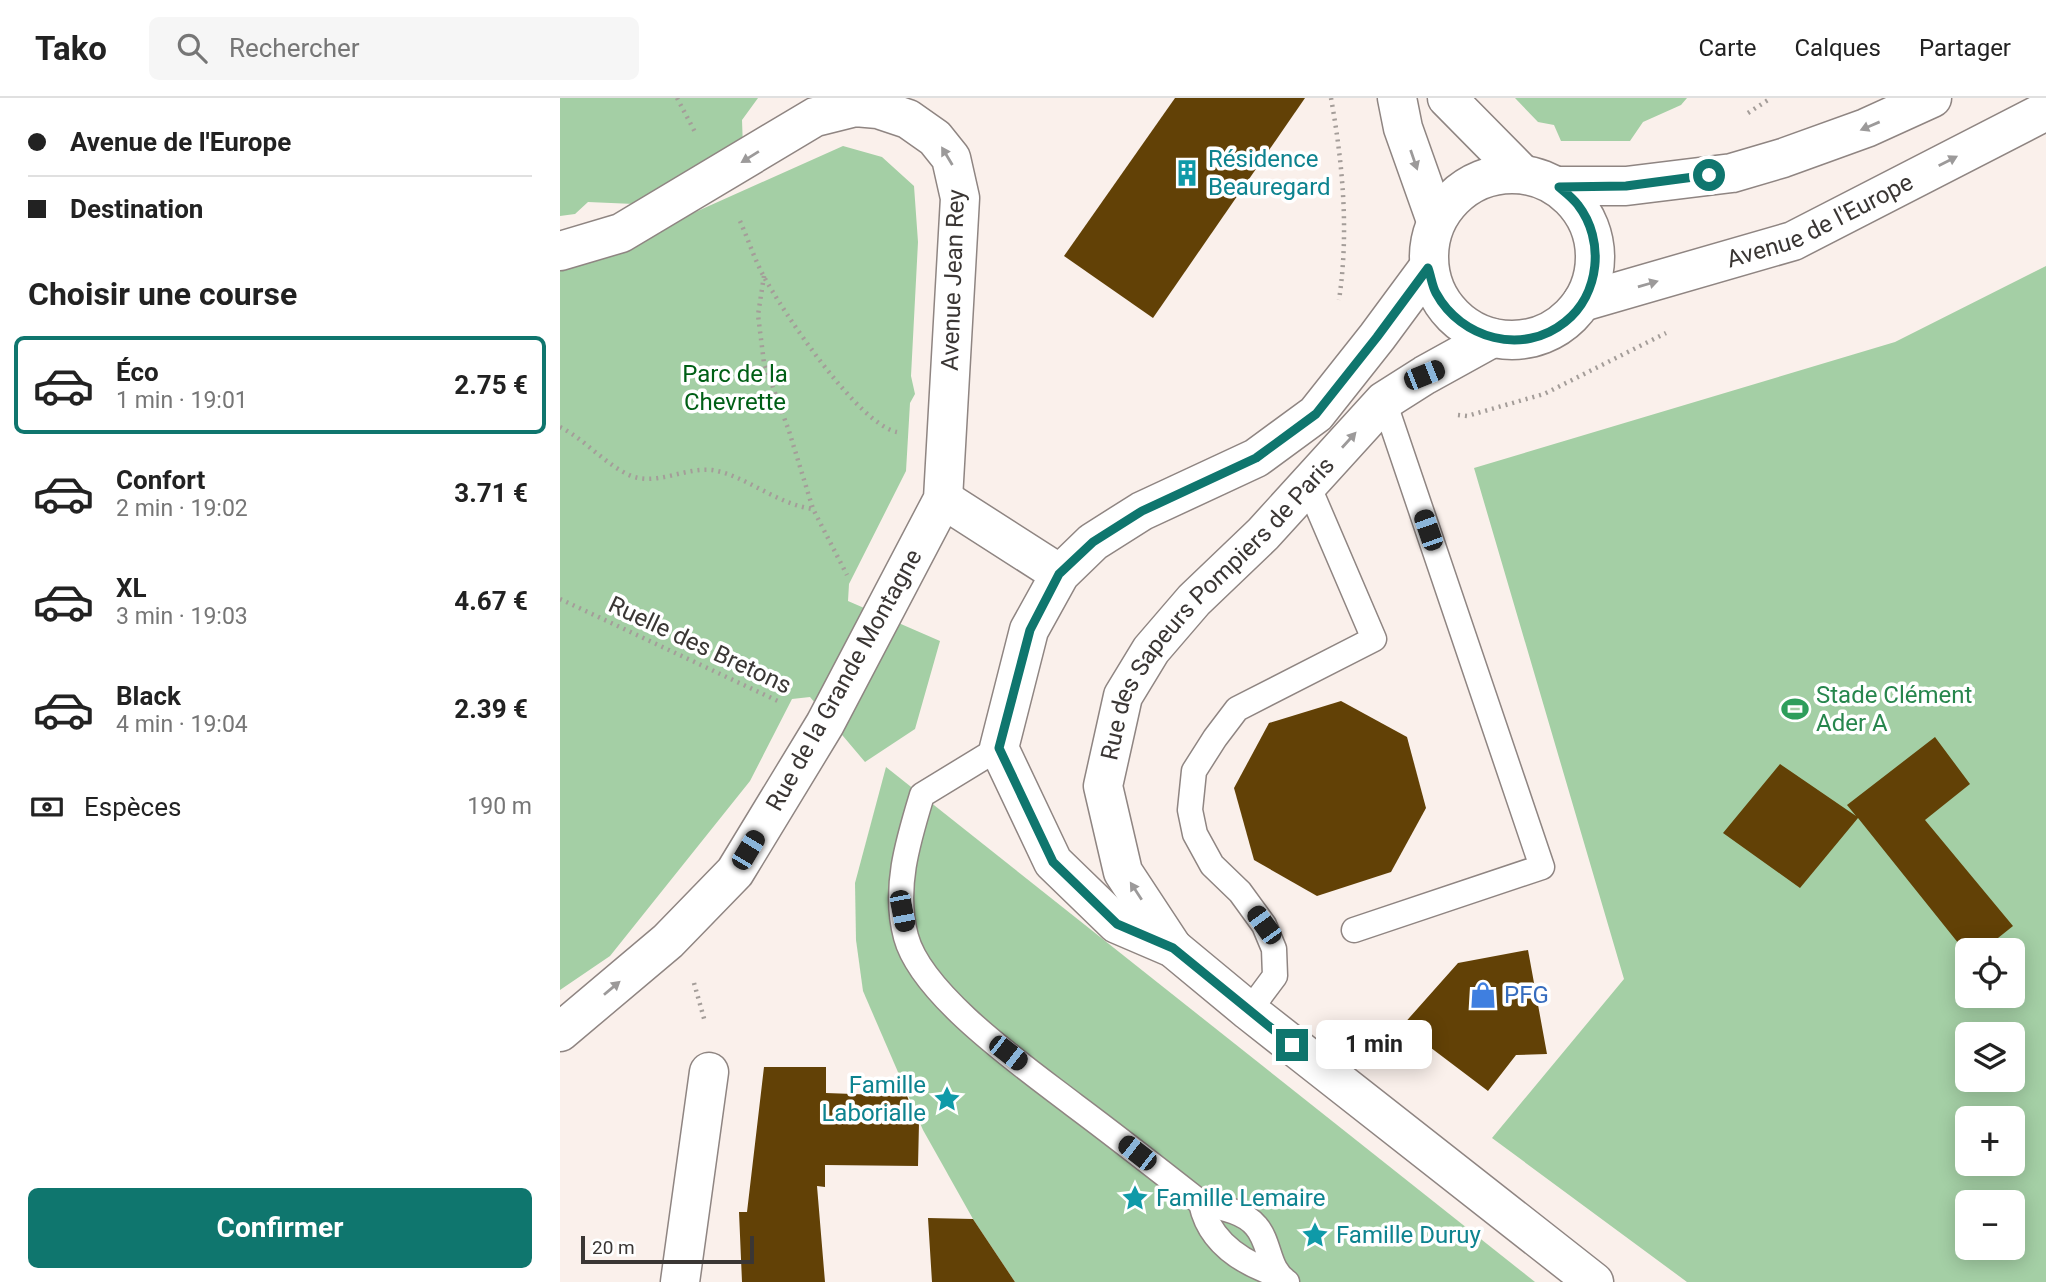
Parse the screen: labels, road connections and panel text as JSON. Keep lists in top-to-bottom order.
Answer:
{
  "streets": {
    "street": [
      "Avenue de l'Europe",
      "Avenue Jean Rey",
      "Rue des Sapeurs Pompiers de Paris",
      "Rue de la Grande Montagne"
    ],
    "path": ["Ruelle des Bretons"]
  },
  "crossings": [
    ["Avenue de l'Europe", "Rue des Sapeurs Pompiers de Paris"],
    ["Avenue Jean Rey", "Rue de la Grande Montagne"],
    ["Ruelle des Bretons", "Rue de la Grande Montagne"]
  ],
  "one_way": ["Rue de la Grande Montagne"],
  "parks": ["Parc de la Chevrette"],
  "places": {
    "building": ["Résidence Beauregard"],
    "sports": ["Stade Clément Ader A"],
    "shop": ["PFG"],
    "place": ["Famille Laborialle", "Famille Lemaire", "Famille Duruy"]
  },
  "scale_bar": "20 m",
  "page": {
    "header": "Tako",
    "search": "Rechercher",
    "nav": ["Carte", "Calques", "Partager"],
    "banner": ["Avenue de l'Europe", "Destination"],
    "heading": "Choisir une course",
    "list": [
      {
        "name": "Éco",
        "note": "1 min · 19:01",
        "value": "2.75 €"
      },
      {
        "name": "Confort",
        "note": "2 min · 19:02",
        "value": "3.71 €"
      },
      {
        "name": "XL",
        "note": "3 min · 19:03",
        "value": "4.67 €"
      },
      {
        "name": "Black",
        "note": "4 min · 19:04",
        "value": "2.39 €"
      }
    ],
    "pay": ["Espèces", "190 m"],
    "map_buttons": ["+", "−"],
    "bubble": "1 min",
    "buttons": "Confirmer",
    "scale": "20 m"
  }
}
